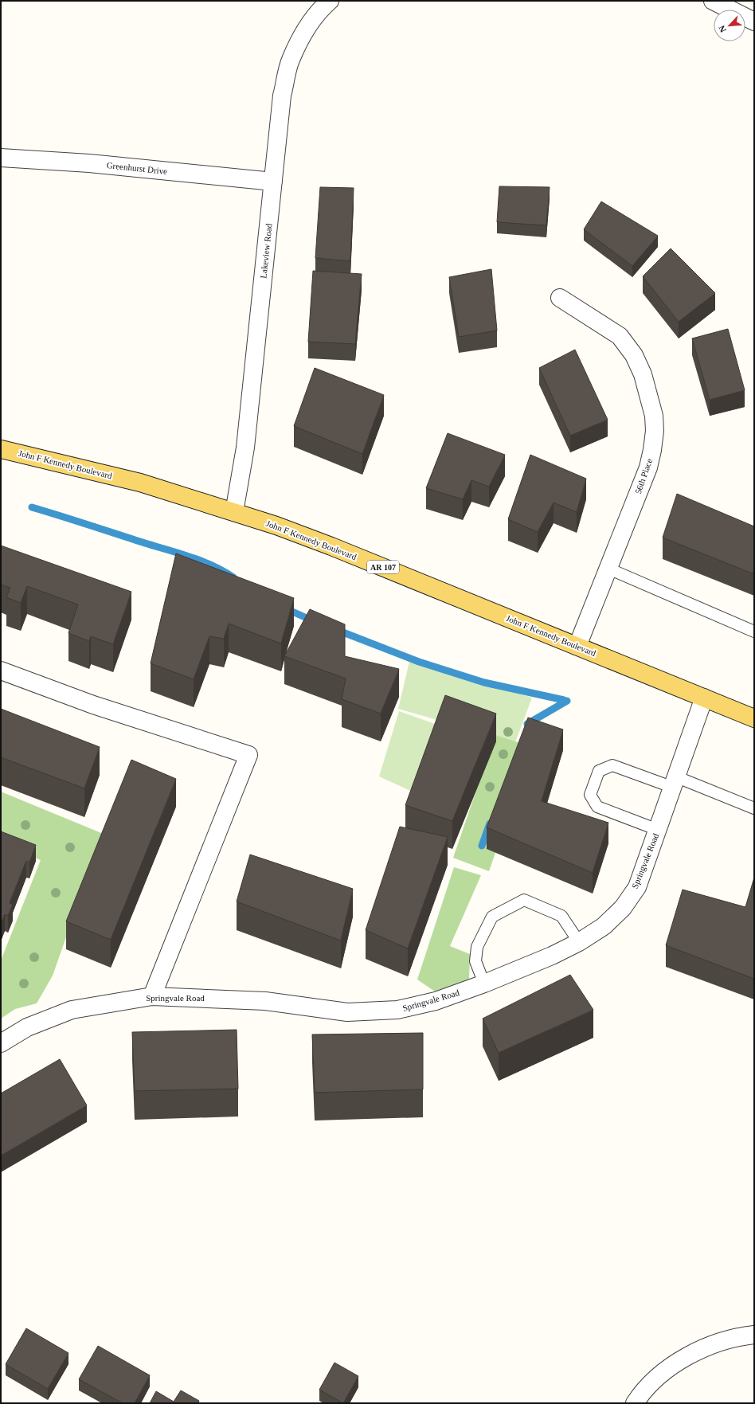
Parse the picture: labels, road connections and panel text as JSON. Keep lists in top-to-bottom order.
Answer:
{
  "streets": {
    "main road": ["John F Kennedy Boulevard", "AR 107"],
    "street": [
      "Greenhurst Drive",
      "Lakeview Road",
      "56th Place",
      "Springvale Road"
    ]
  },
  "crossings": [
    ["Greenhurst Drive", "Lakeview Road"],
    ["Lakeview Road", "John F Kennedy Boulevard"],
    ["John F Kennedy Boulevard", "56th Place"],
    ["John F Kennedy Boulevard", "Springvale Road"]
  ],
  "north": "bottom left"
}
